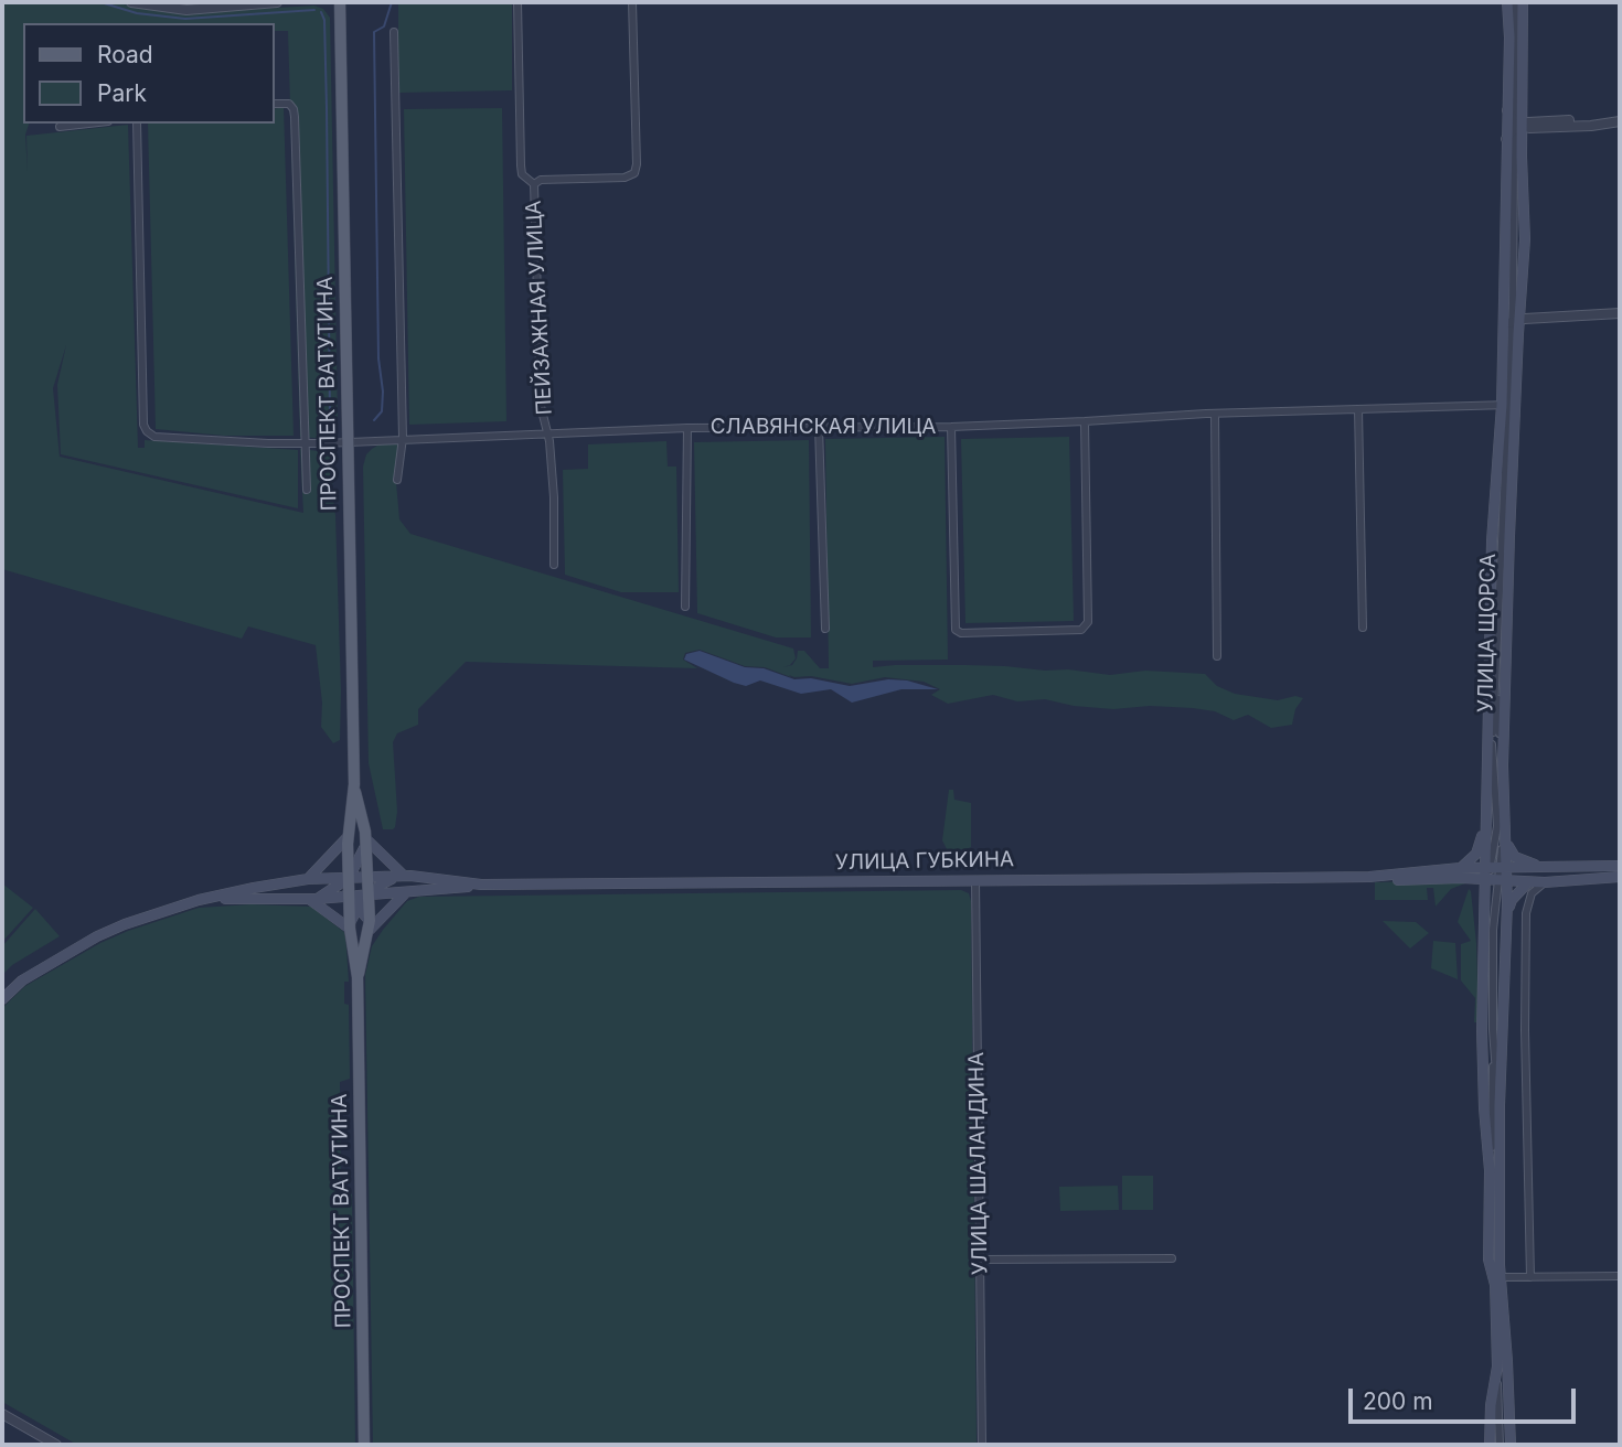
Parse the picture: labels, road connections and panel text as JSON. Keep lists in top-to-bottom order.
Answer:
{
  "streets": {
    "main road": ["ПРОСПЕКТ ВАТУТИНА", "УЛИЦА ЩОРСА", "УЛИЦА ГУБКИНА"],
    "street": ["ПЕЙЗАЖНАЯ УЛИЦА", "СЛАВЯНСКАЯ УЛИЦА", "УЛИЦА ШАЛАНДИНА"]
  },
  "crossings": [
    ["ПЕЙЗАЖНАЯ УЛИЦА", "СЛАВЯНСКАЯ УЛИЦА"],
    ["ПРОСПЕКТ ВАТУТИНА", "СЛАВЯНСКАЯ УЛИЦА"],
    ["ПРОСПЕКТ ВАТУТИНА", "УЛИЦА ГУБКИНА"],
    ["СЛАВЯНСКАЯ УЛИЦА", "УЛИЦА ЩОРСА"],
    ["УЛИЦА ЩОРСА", "УЛИЦА ГУБКИНА"],
    ["УЛИЦА ГУБКИНА", "УЛИЦА ШАЛАНДИНА"]
  ],
  "legend": ["Road", "Park"],
  "scale_bar": "200 m"
}
